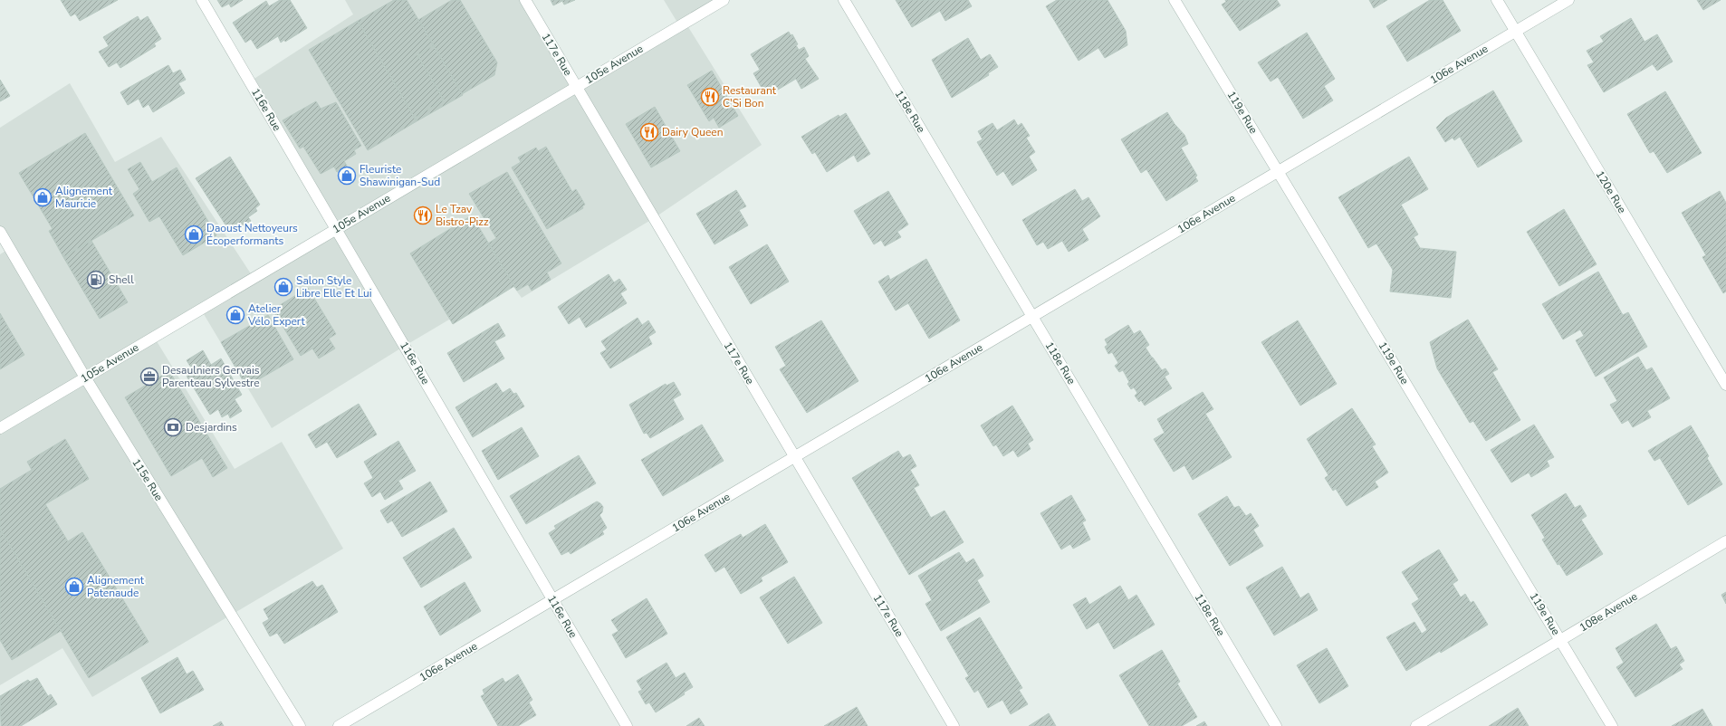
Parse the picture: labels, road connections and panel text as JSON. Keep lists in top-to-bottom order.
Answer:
{
  "streets": {
    "street": [
      "117e Rue",
      "105e Avenue",
      "106e Avenue",
      "116e Rue",
      "118e Rue",
      "119e Rue",
      "120e Rue",
      "115e Rue",
      "108e Avenue"
    ]
  },
  "crossings": [
    ["117e Rue", "105e Avenue"],
    ["117e Rue", "106e Avenue"],
    ["105e Avenue", "116e Rue"],
    ["105e Avenue", "115e Rue"],
    ["106e Avenue", "116e Rue"],
    ["106e Avenue", "118e Rue"],
    ["106e Avenue", "119e Rue"],
    ["106e Avenue", "120e Rue"],
    ["119e Rue", "108e Avenue"]
  ],
  "places": {
    "restaurant": ["Restaurant C'Si Bon", "Dairy Queen", "Le Tzav Bistro-Pizz"],
    "shop": [
      "Fleuriste Shawinigan-Sud",
      "Alignement Mauricie",
      "Daoust Nettoyeurs Écoperformants",
      "Salon Style Libre Elle Et Lui",
      "Atelier Vélo Expert",
      "Alignement Patenaude"
    ],
    "fuel station": ["Shell"],
    "office": ["Desaulniers Gervais Parenteau Sylvestre"],
    "bank": ["Desjardins"]
  }
}
